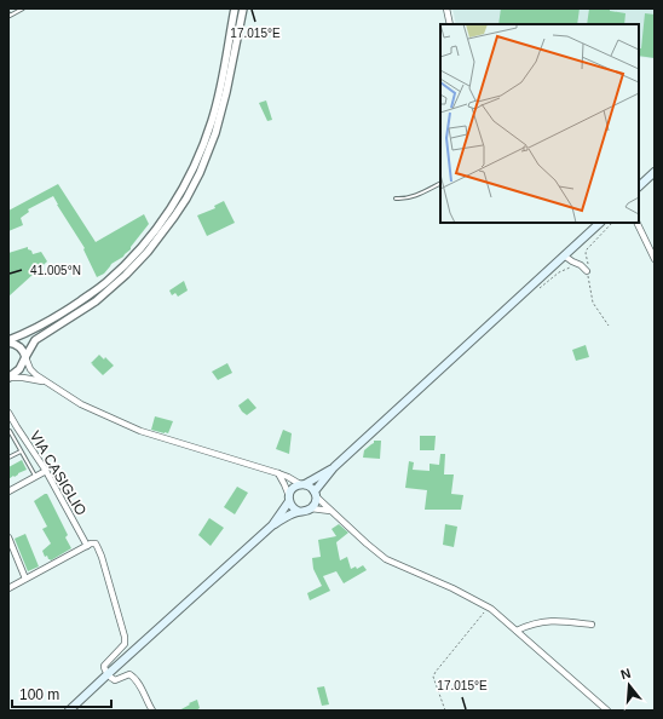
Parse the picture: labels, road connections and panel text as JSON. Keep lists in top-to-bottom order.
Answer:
{
  "streets": {
    "street": ["VIA CASIGLIO"]
  },
  "scale_bar": "100 m",
  "north": "top",
  "coordinates": ["17.015°E", "41.005°N"]
}
